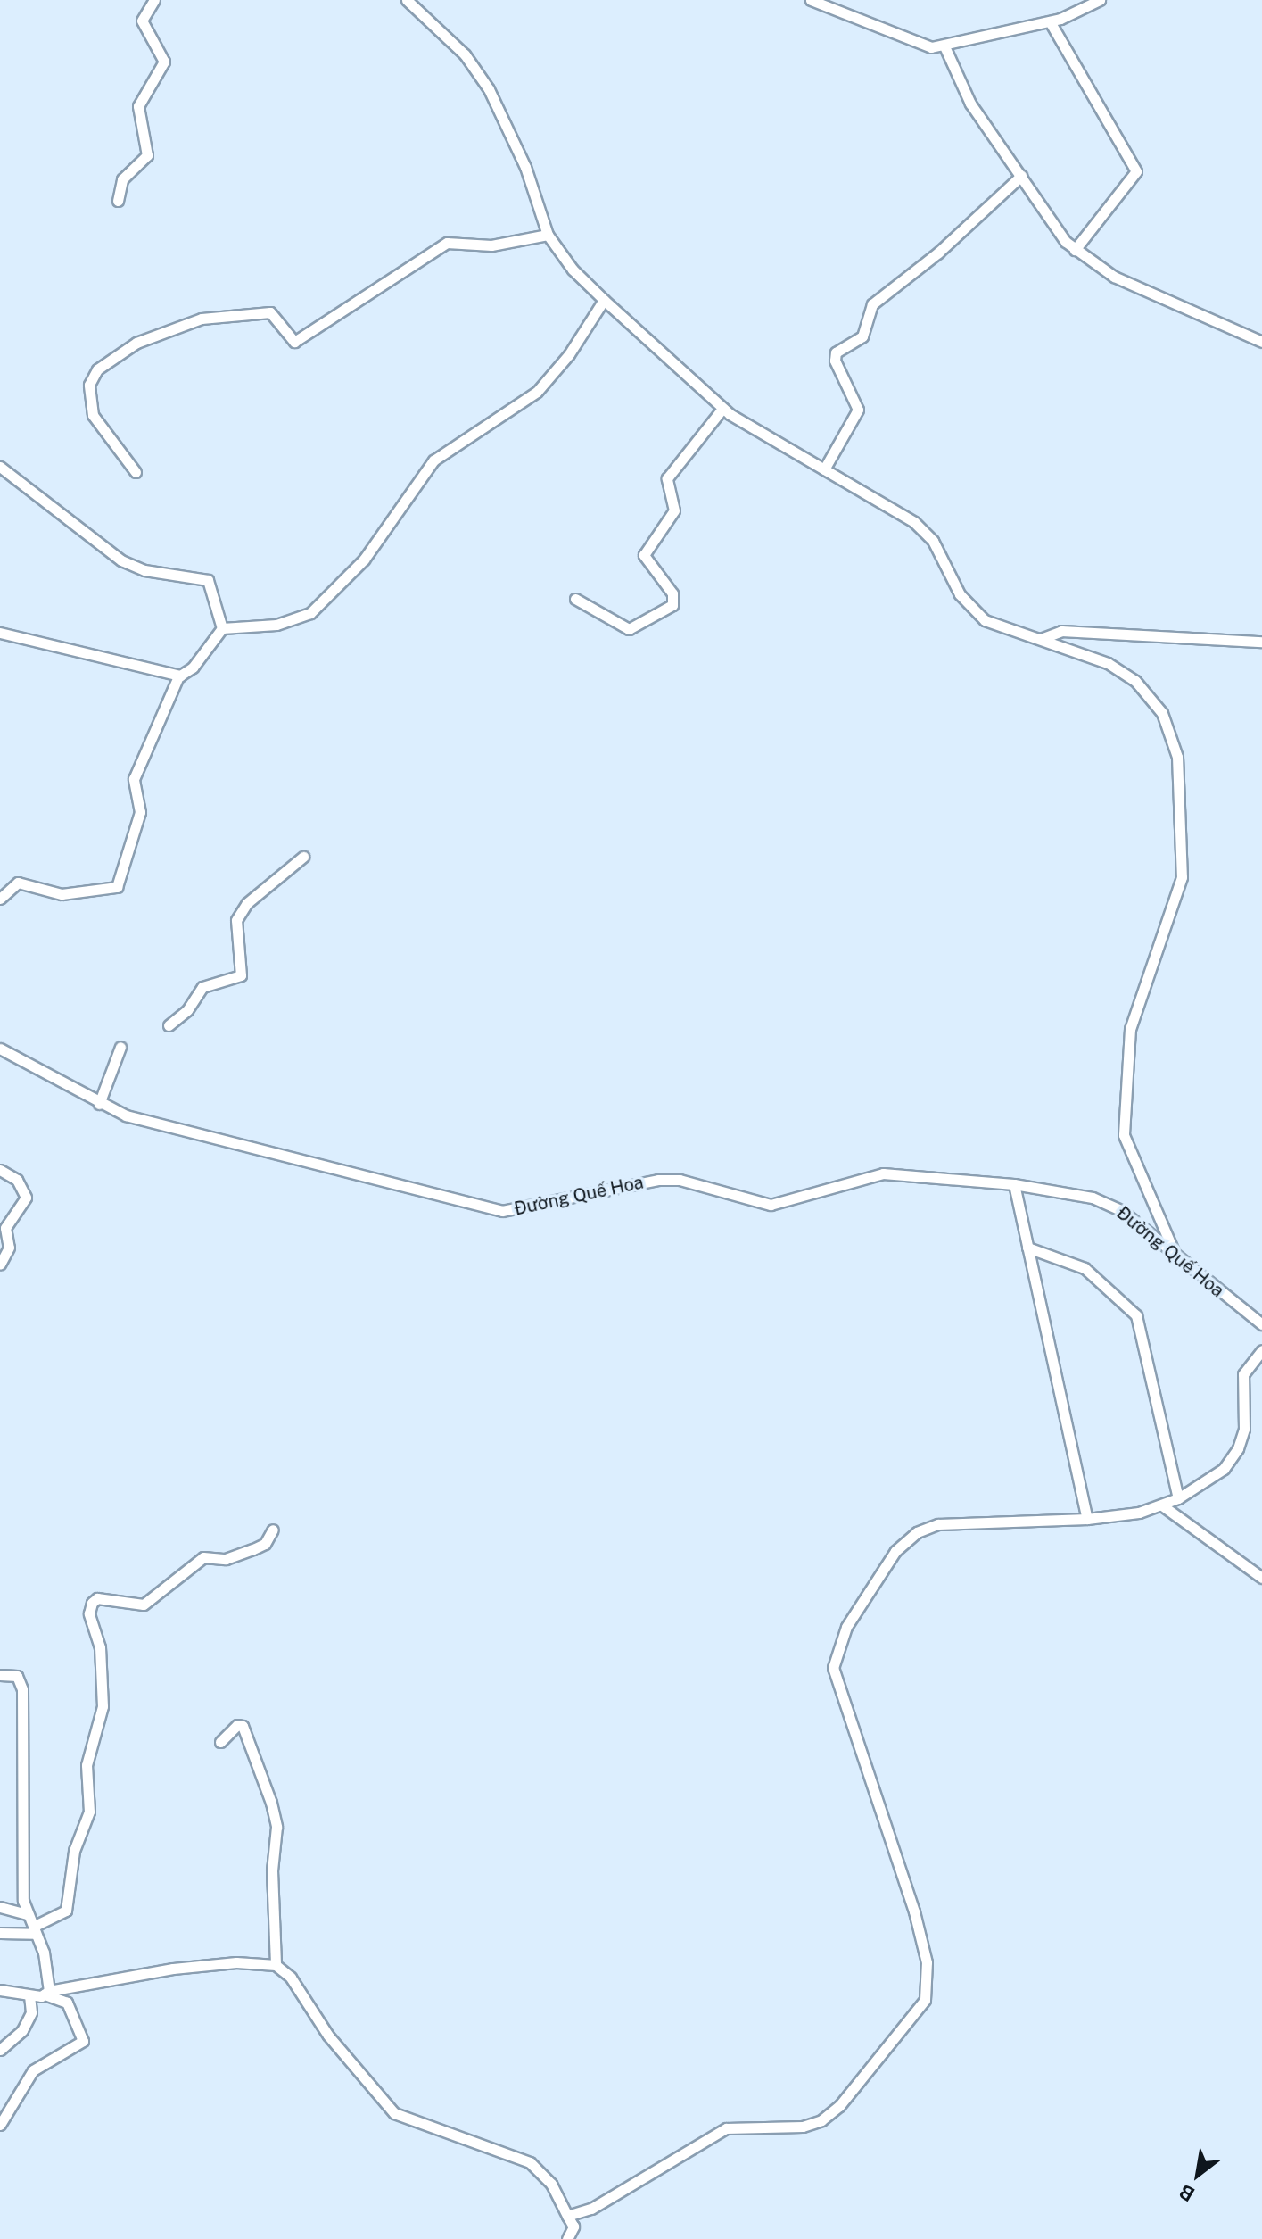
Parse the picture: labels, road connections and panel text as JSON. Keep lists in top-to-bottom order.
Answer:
{
  "streets": {
    "street": ["Đường Quế Hoa"]
  },
  "north": "bottom left"
}
